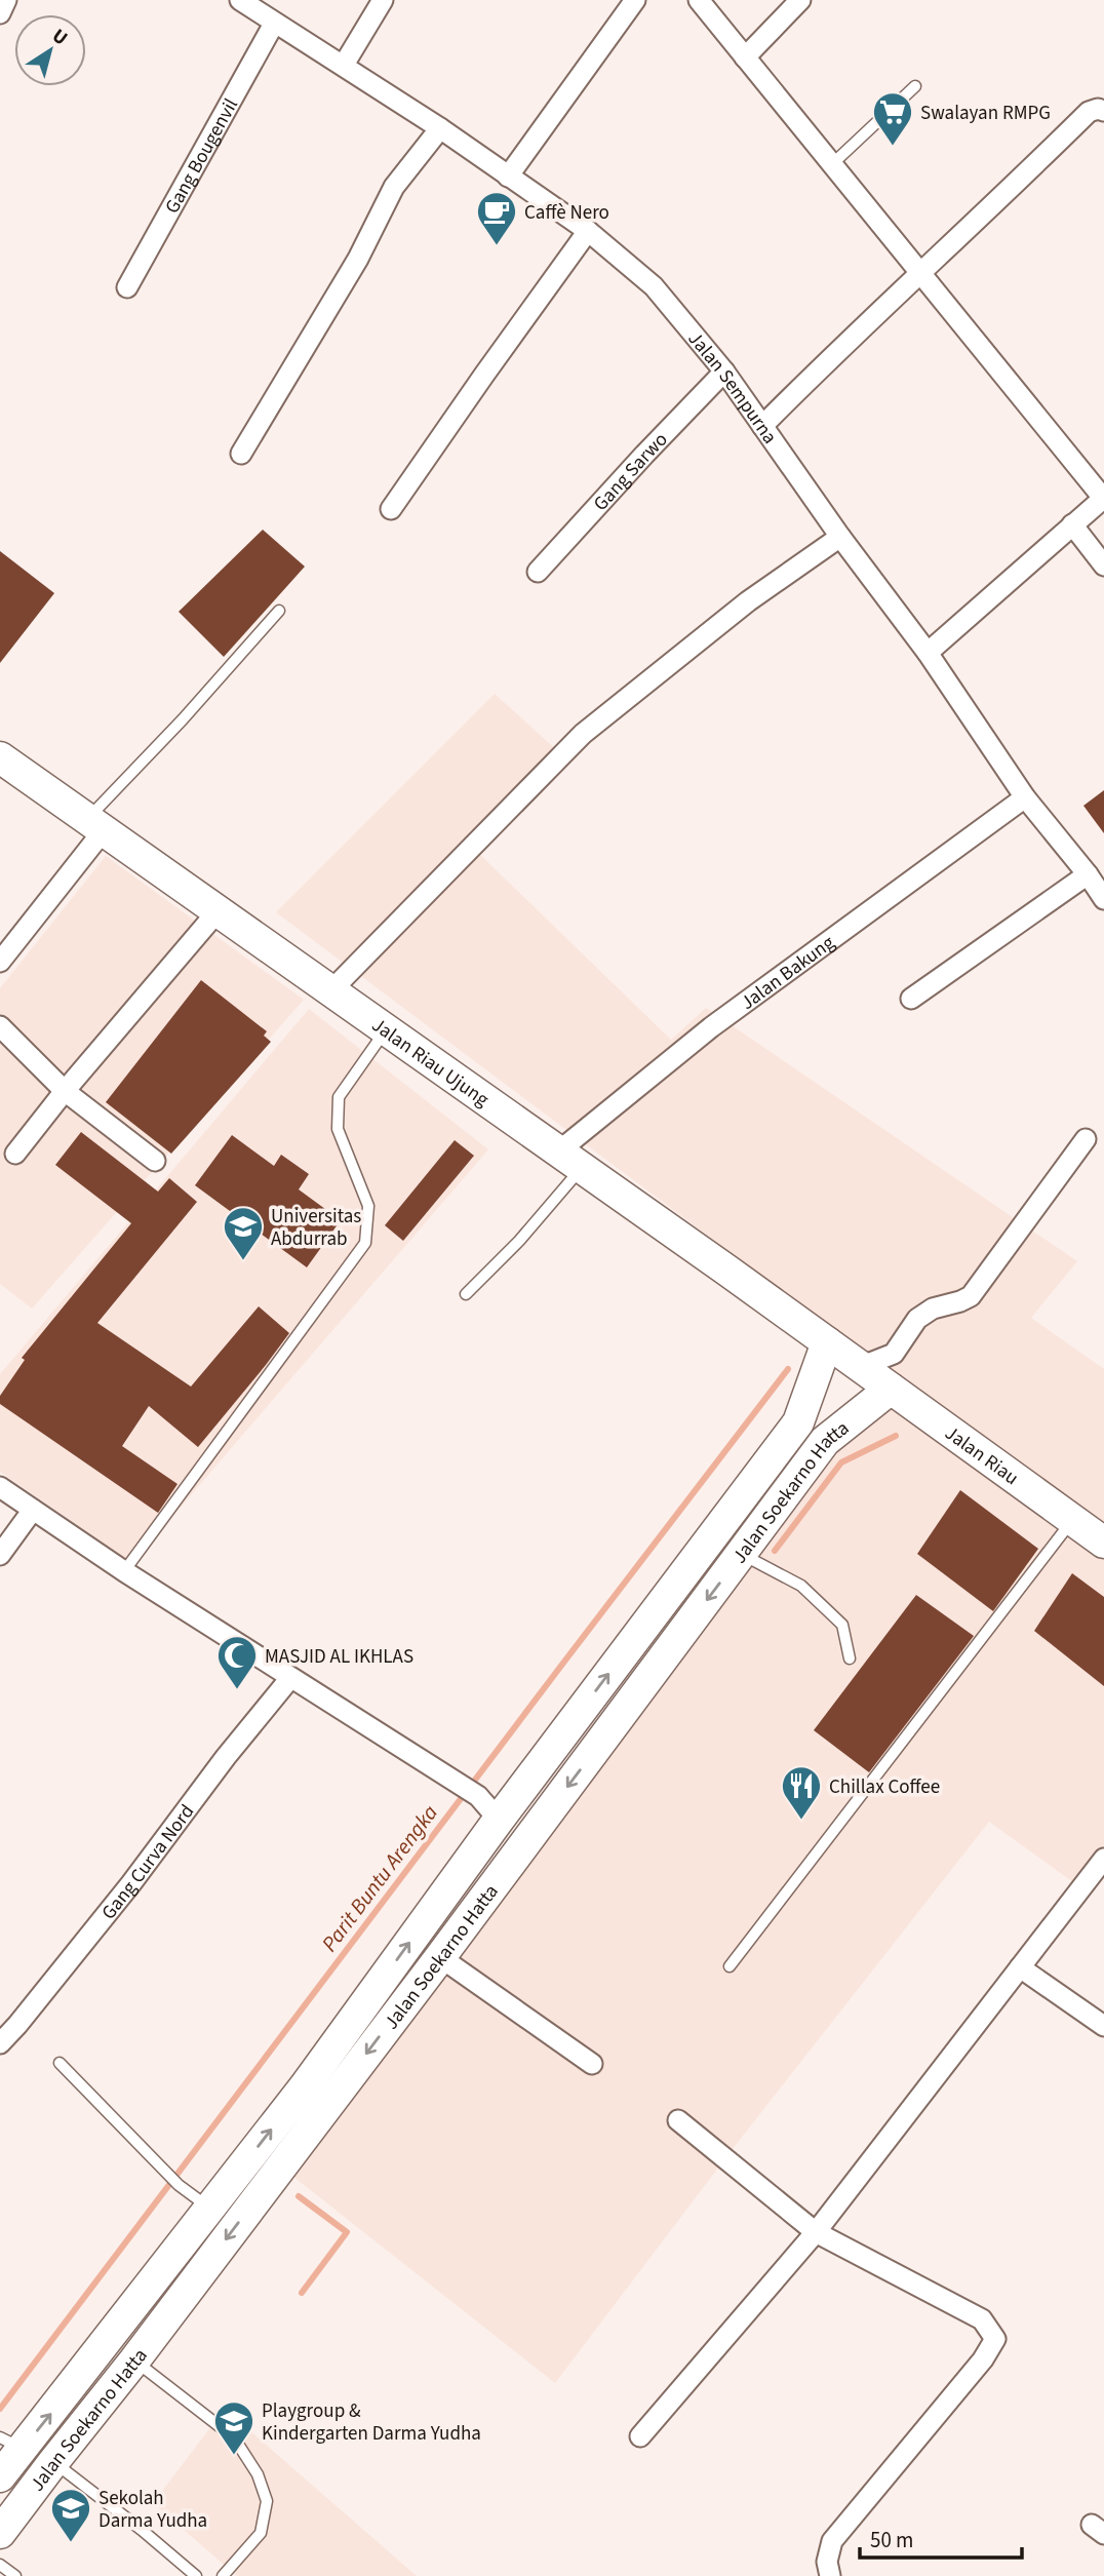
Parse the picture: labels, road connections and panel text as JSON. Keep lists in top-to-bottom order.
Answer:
{
  "streets": {
    "main road": ["Jalan Riau Ujung", "Jalan Riau", "Jalan Soekarno Hatta"],
    "street": [
      "Gang Bougenvil",
      "Jalan Sempurna",
      "Gang Sarwo",
      "Jalan Bakung",
      "Gang Curva Nord"
    ]
  },
  "crossings": [
    ["Gang Bougenvil", "Jalan Sempurna"],
    ["Jalan Sempurna", "Gang Sarwo"],
    ["Jalan Sempurna", "Jalan Bakung"],
    ["Jalan Bakung", "Jalan Riau Ujung"],
    ["Jalan Riau Ujung", "Jalan Riau"],
    ["Jalan Riau Ujung", "Jalan Soekarno Hatta"],
    ["Jalan Riau", "Jalan Soekarno Hatta"]
  ],
  "water": ["Parit Buntu Arengka"],
  "places": {
    "supermarket": ["Swalayan RMPG"],
    "cafe": ["Caffè Nero"],
    "school or university": ["Universitas Abdurrab", "Playgroup & Kindergarten Darma Yudha", "Sekolah Darma Yudha"],
    "mosque": ["MASJID AL IKHLAS"],
    "restaurant": ["Chillax Coffee"]
  },
  "scale_bar": "50 m",
  "north": "top right"
}
